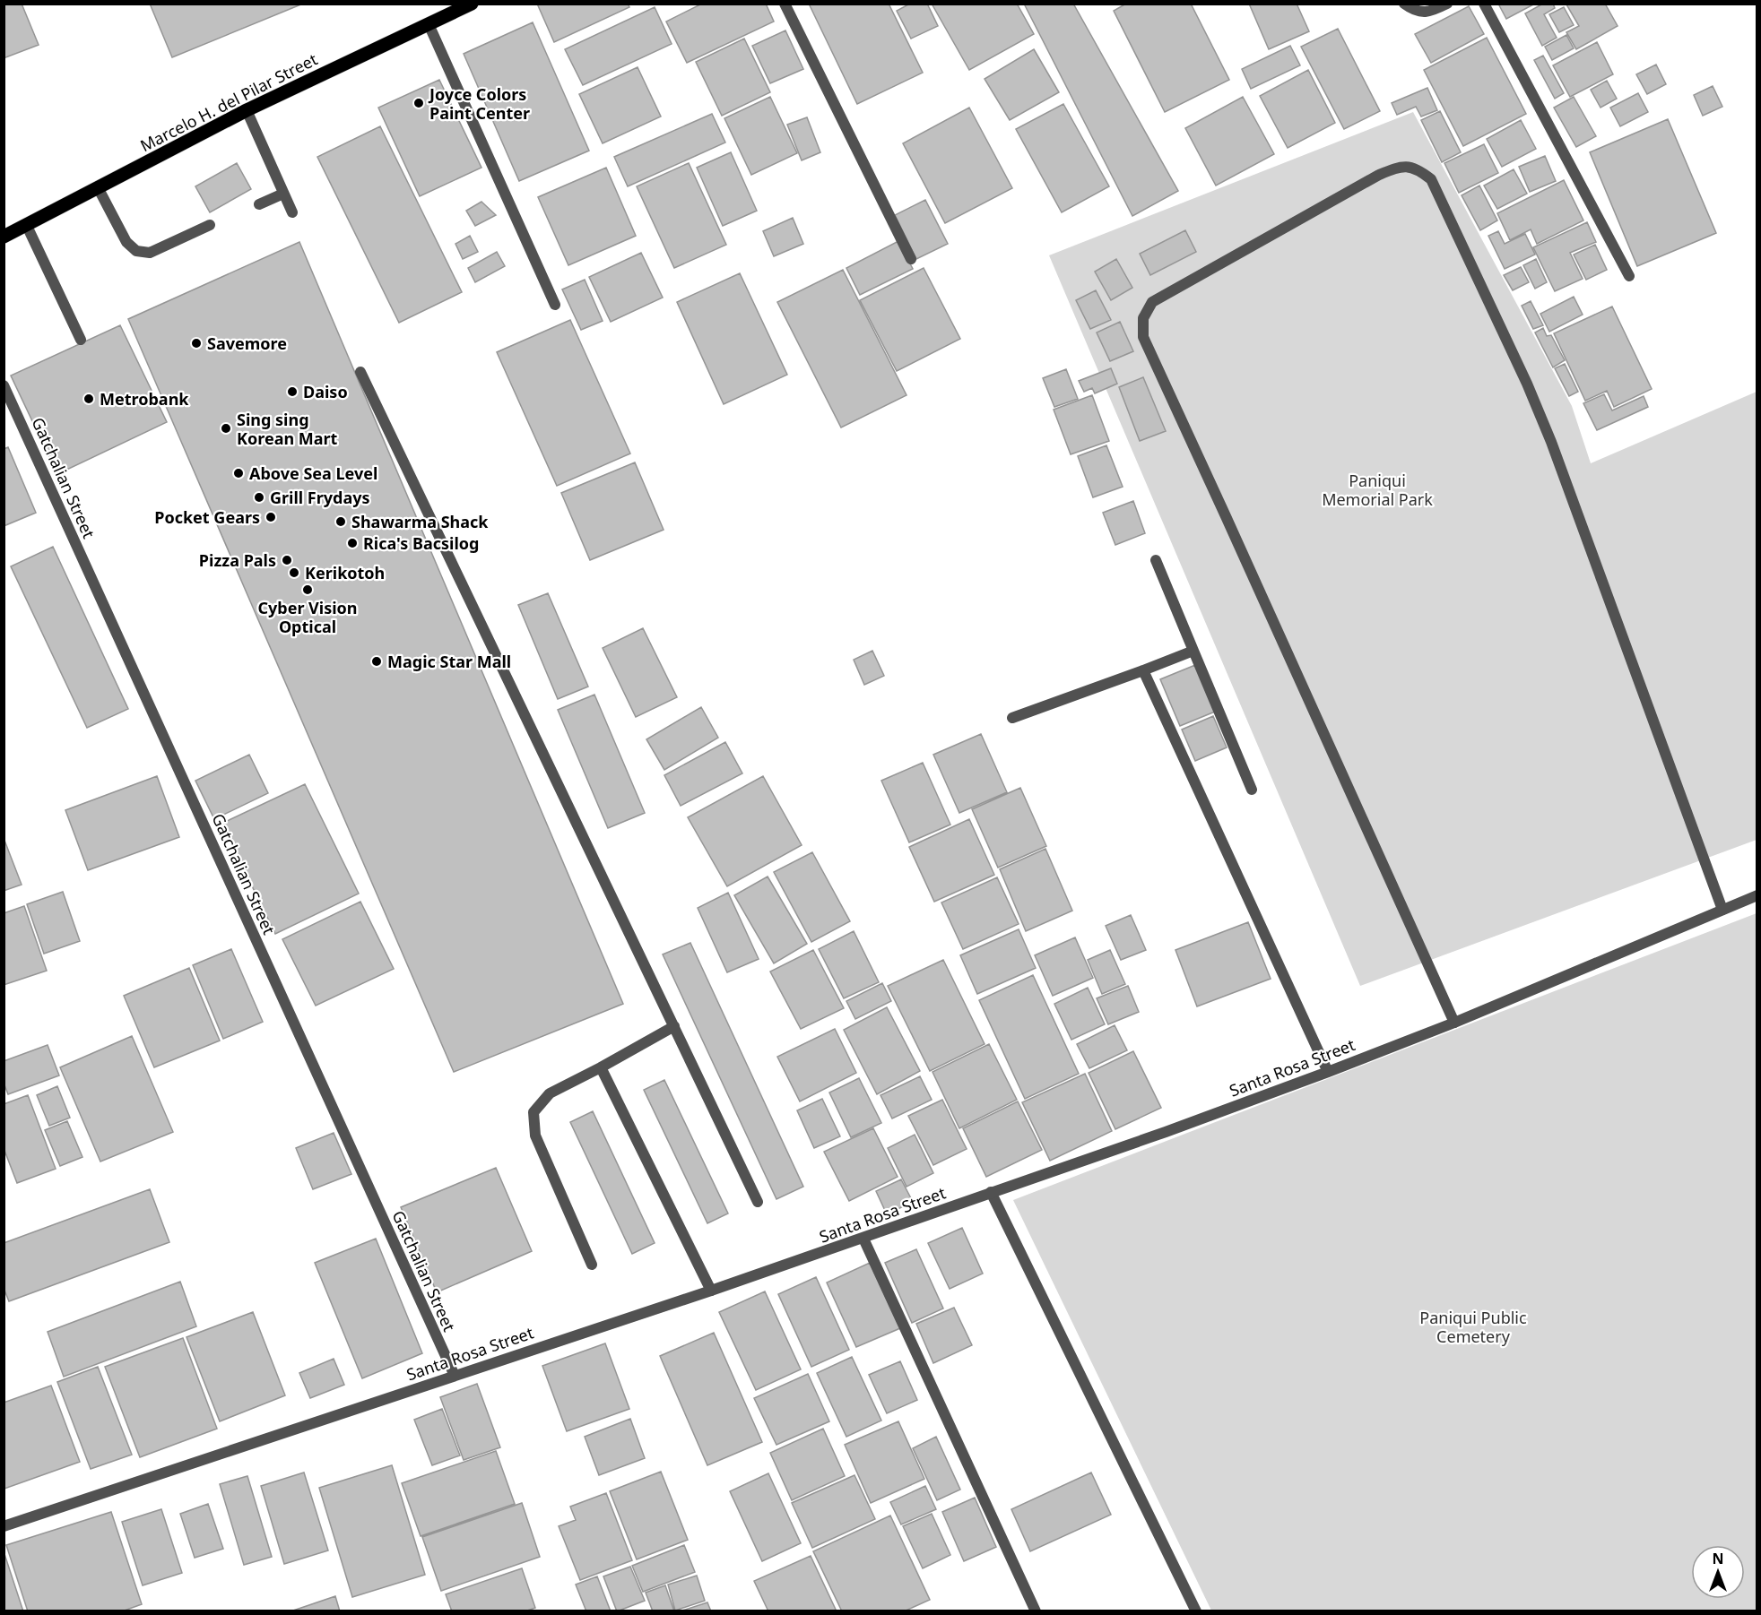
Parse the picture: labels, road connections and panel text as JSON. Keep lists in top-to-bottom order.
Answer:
{
  "streets": {
    "main road": ["Marcelo H. del Pilar Street"],
    "street": ["Gatchalian Street", "Santa Rosa Street"]
  },
  "crossings": [
    ["Gatchalian Street", "Santa Rosa Street"]
  ],
  "parks": ["Paniqui Memorial Park", "Paniqui Public Cemetery"],
  "places": [
    "Joyce Colors Paint Center",
    "Savemore",
    "Daiso",
    "Metrobank",
    "Sing sing Korean Mart",
    "Above Sea Level",
    "Grill Frydays",
    "Pocket Gears",
    "Shawarma Shack",
    "Rica's Bacsilog",
    "Pizza Pals",
    "Kerikotoh",
    "Cyber Vision Optical",
    "Magic Star Mall"
  ],
  "north": "top"
}
